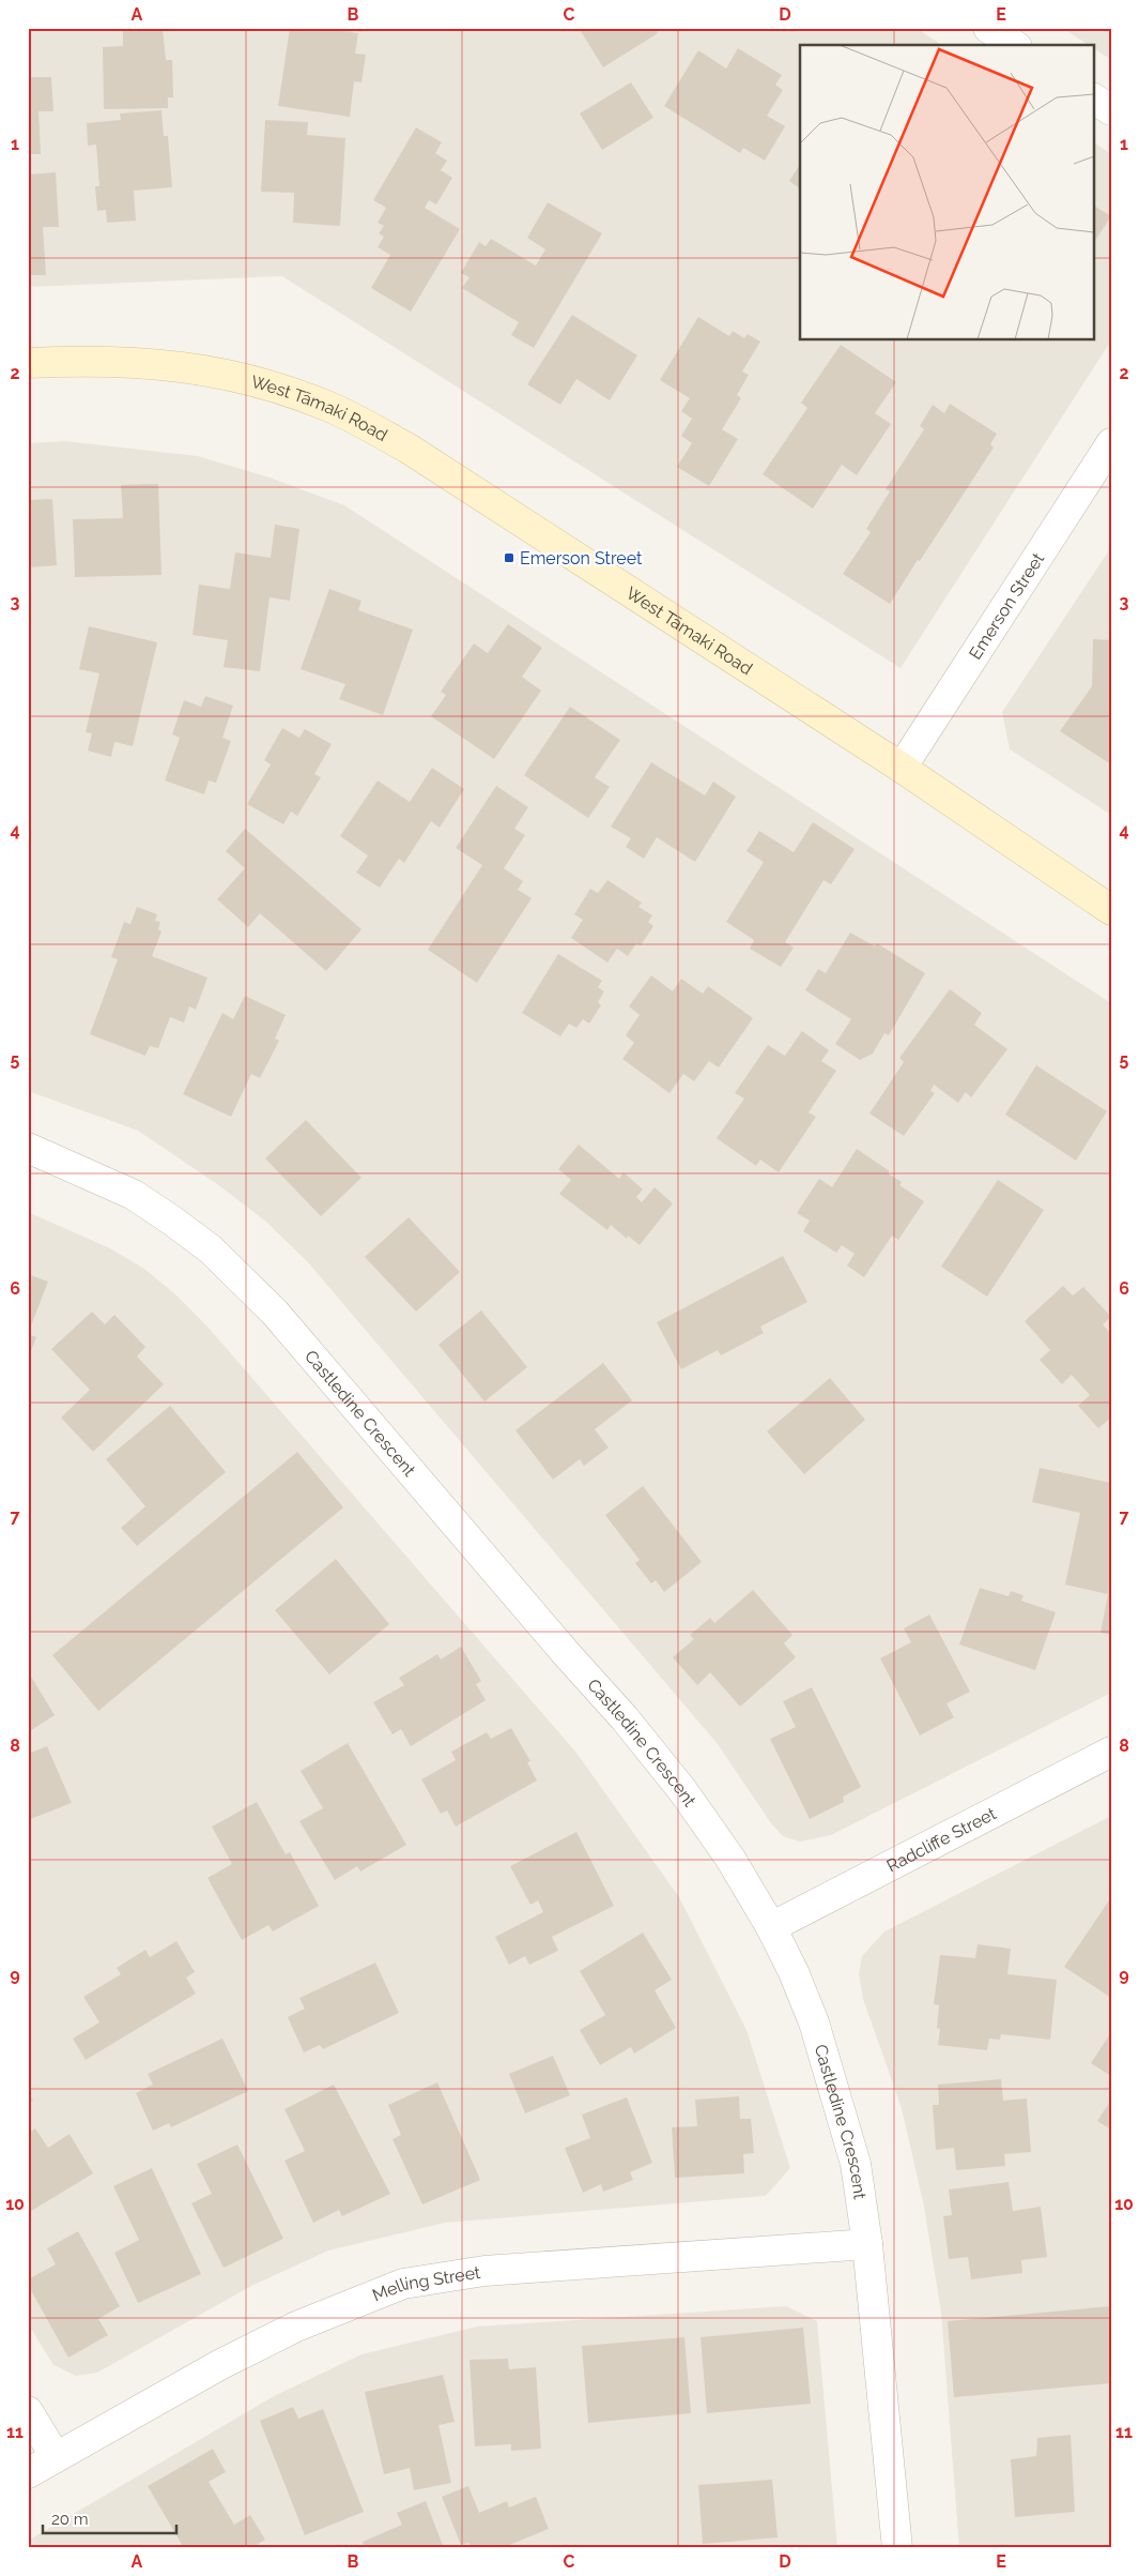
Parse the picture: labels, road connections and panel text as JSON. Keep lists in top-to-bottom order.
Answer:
{
  "streets": {
    "main road": ["West Tāmaki Road"],
    "street": [
      "Emerson Street",
      "Castledine Crescent",
      "Radcliffe Street",
      "Melling Street"
    ]
  },
  "crossings": [
    ["West Tāmaki Road", "Emerson Street"],
    ["Castledine Crescent", "Radcliffe Street"],
    ["Castledine Crescent", "Melling Street"]
  ],
  "places": {
    "transit": ["Emerson Street"]
  },
  "scale_bar": "20 m",
  "grid": {
    "columns": [
      "A",
      "B",
      "C",
      "D",
      "E"
    ],
    "rows": [
      "1",
      "2",
      "3",
      "4",
      "5",
      "6",
      "7",
      "8",
      "9",
      "10",
      "11"
    ]
  }
}
